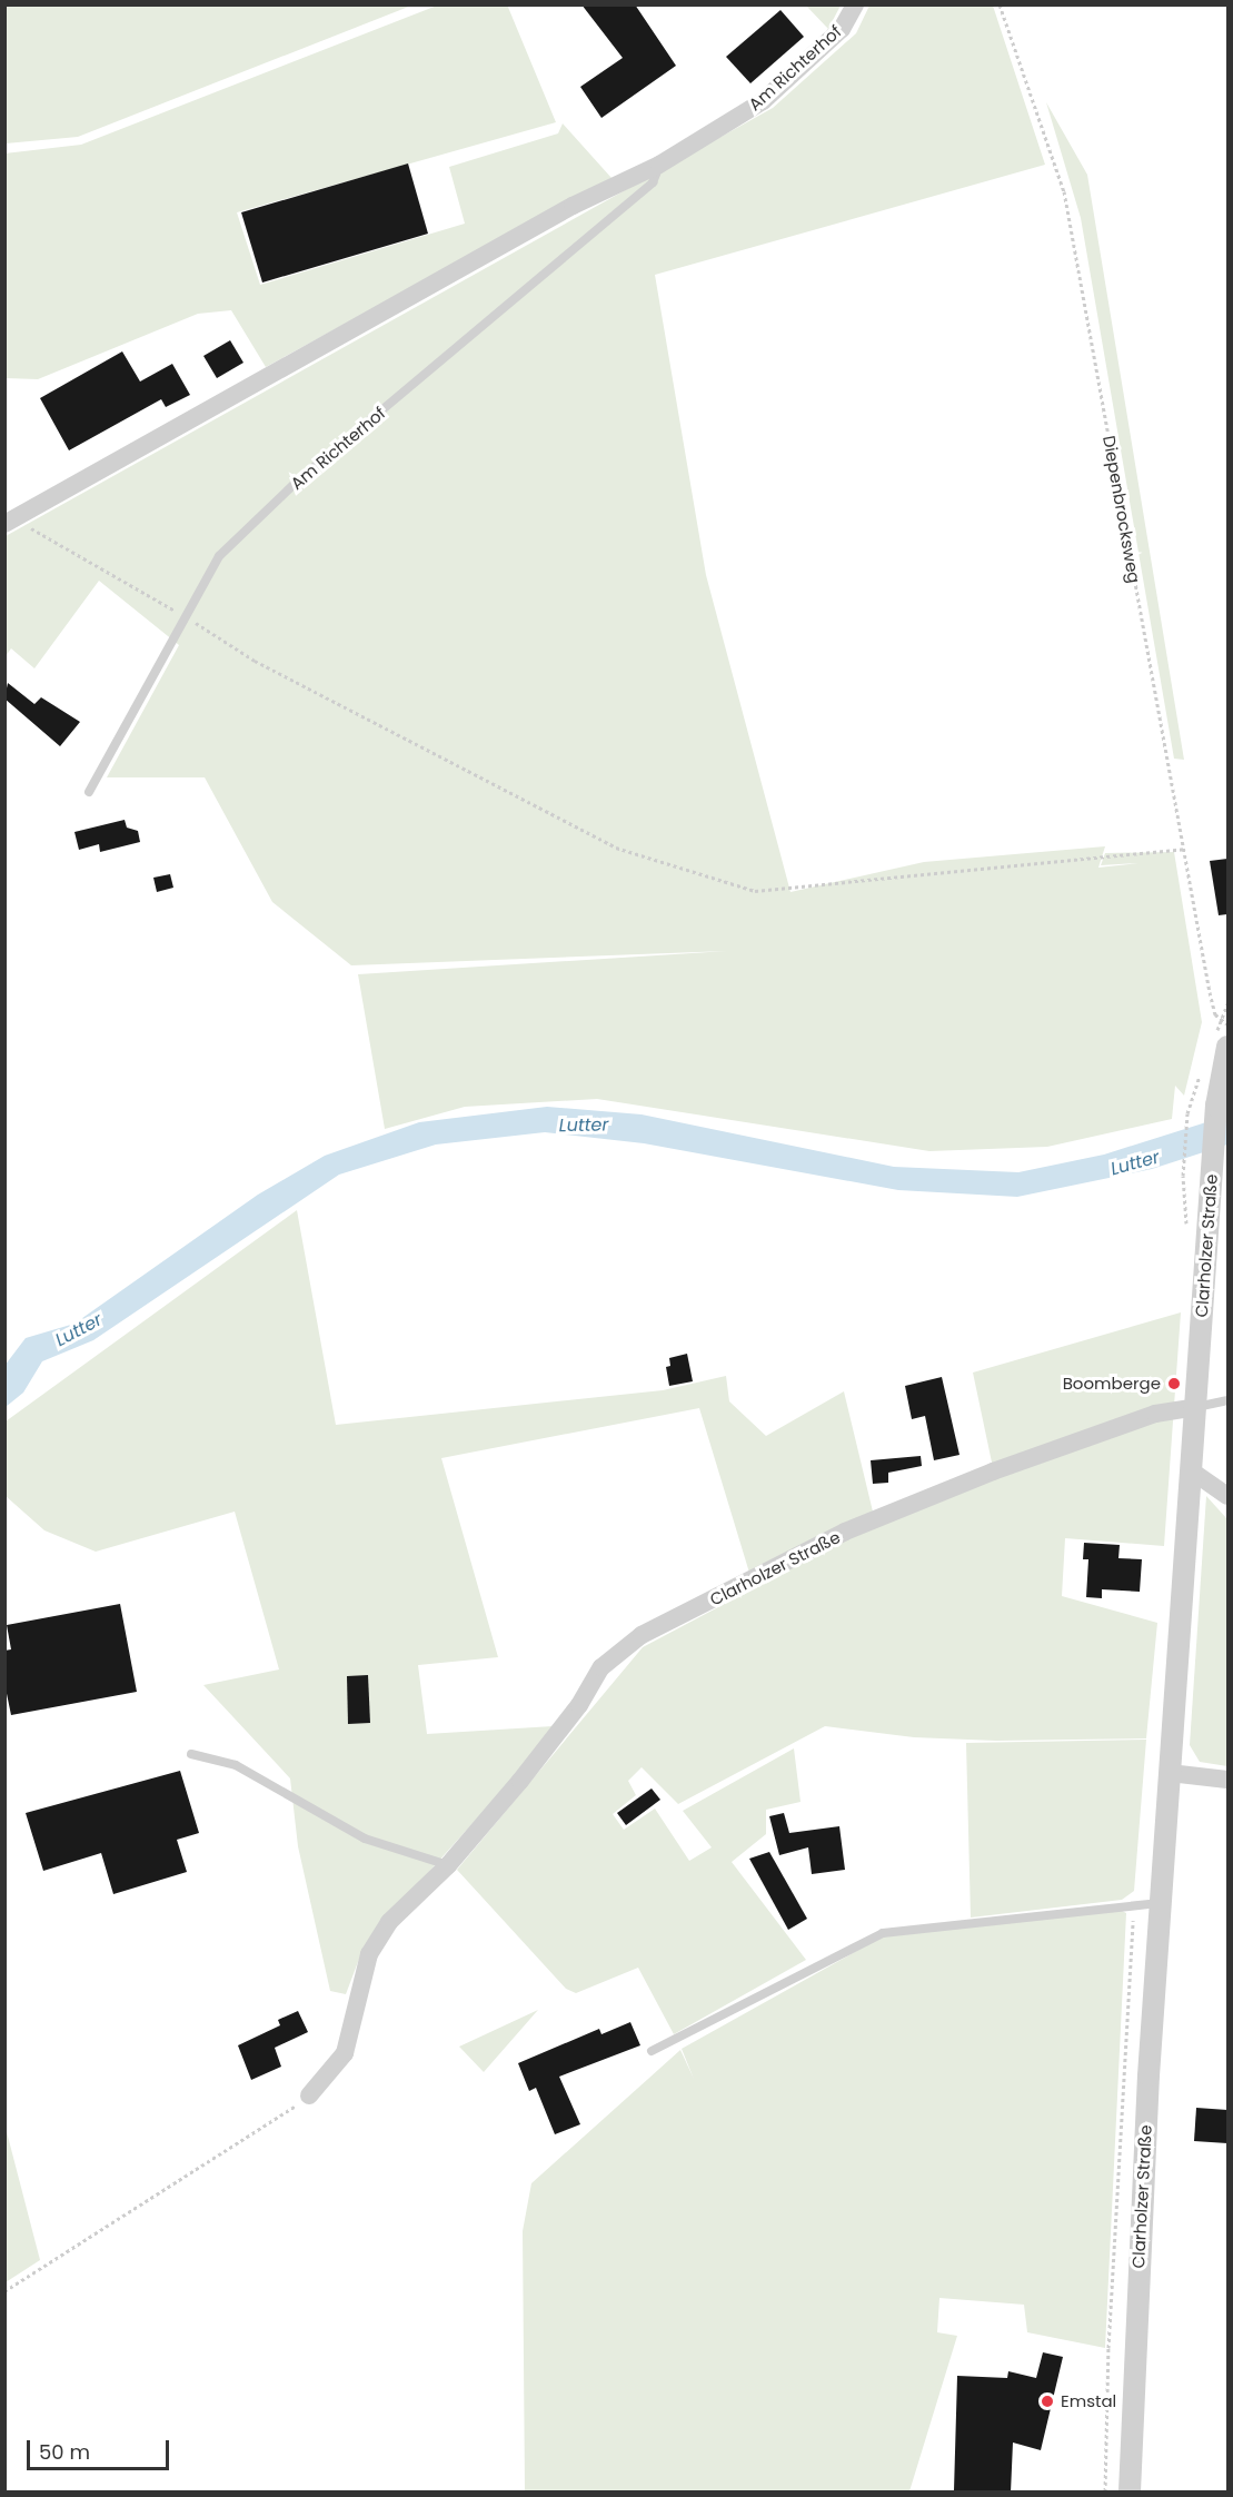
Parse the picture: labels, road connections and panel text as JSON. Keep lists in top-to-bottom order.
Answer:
{
  "streets": {
    "street": ["Am Richterhof", "Clarholzer Straße"],
    "path": ["Diepenbrocksweg"]
  },
  "water": ["Lutter"],
  "places": ["Boomberge", "Emstal"],
  "scale_bar": "50 m"
}
